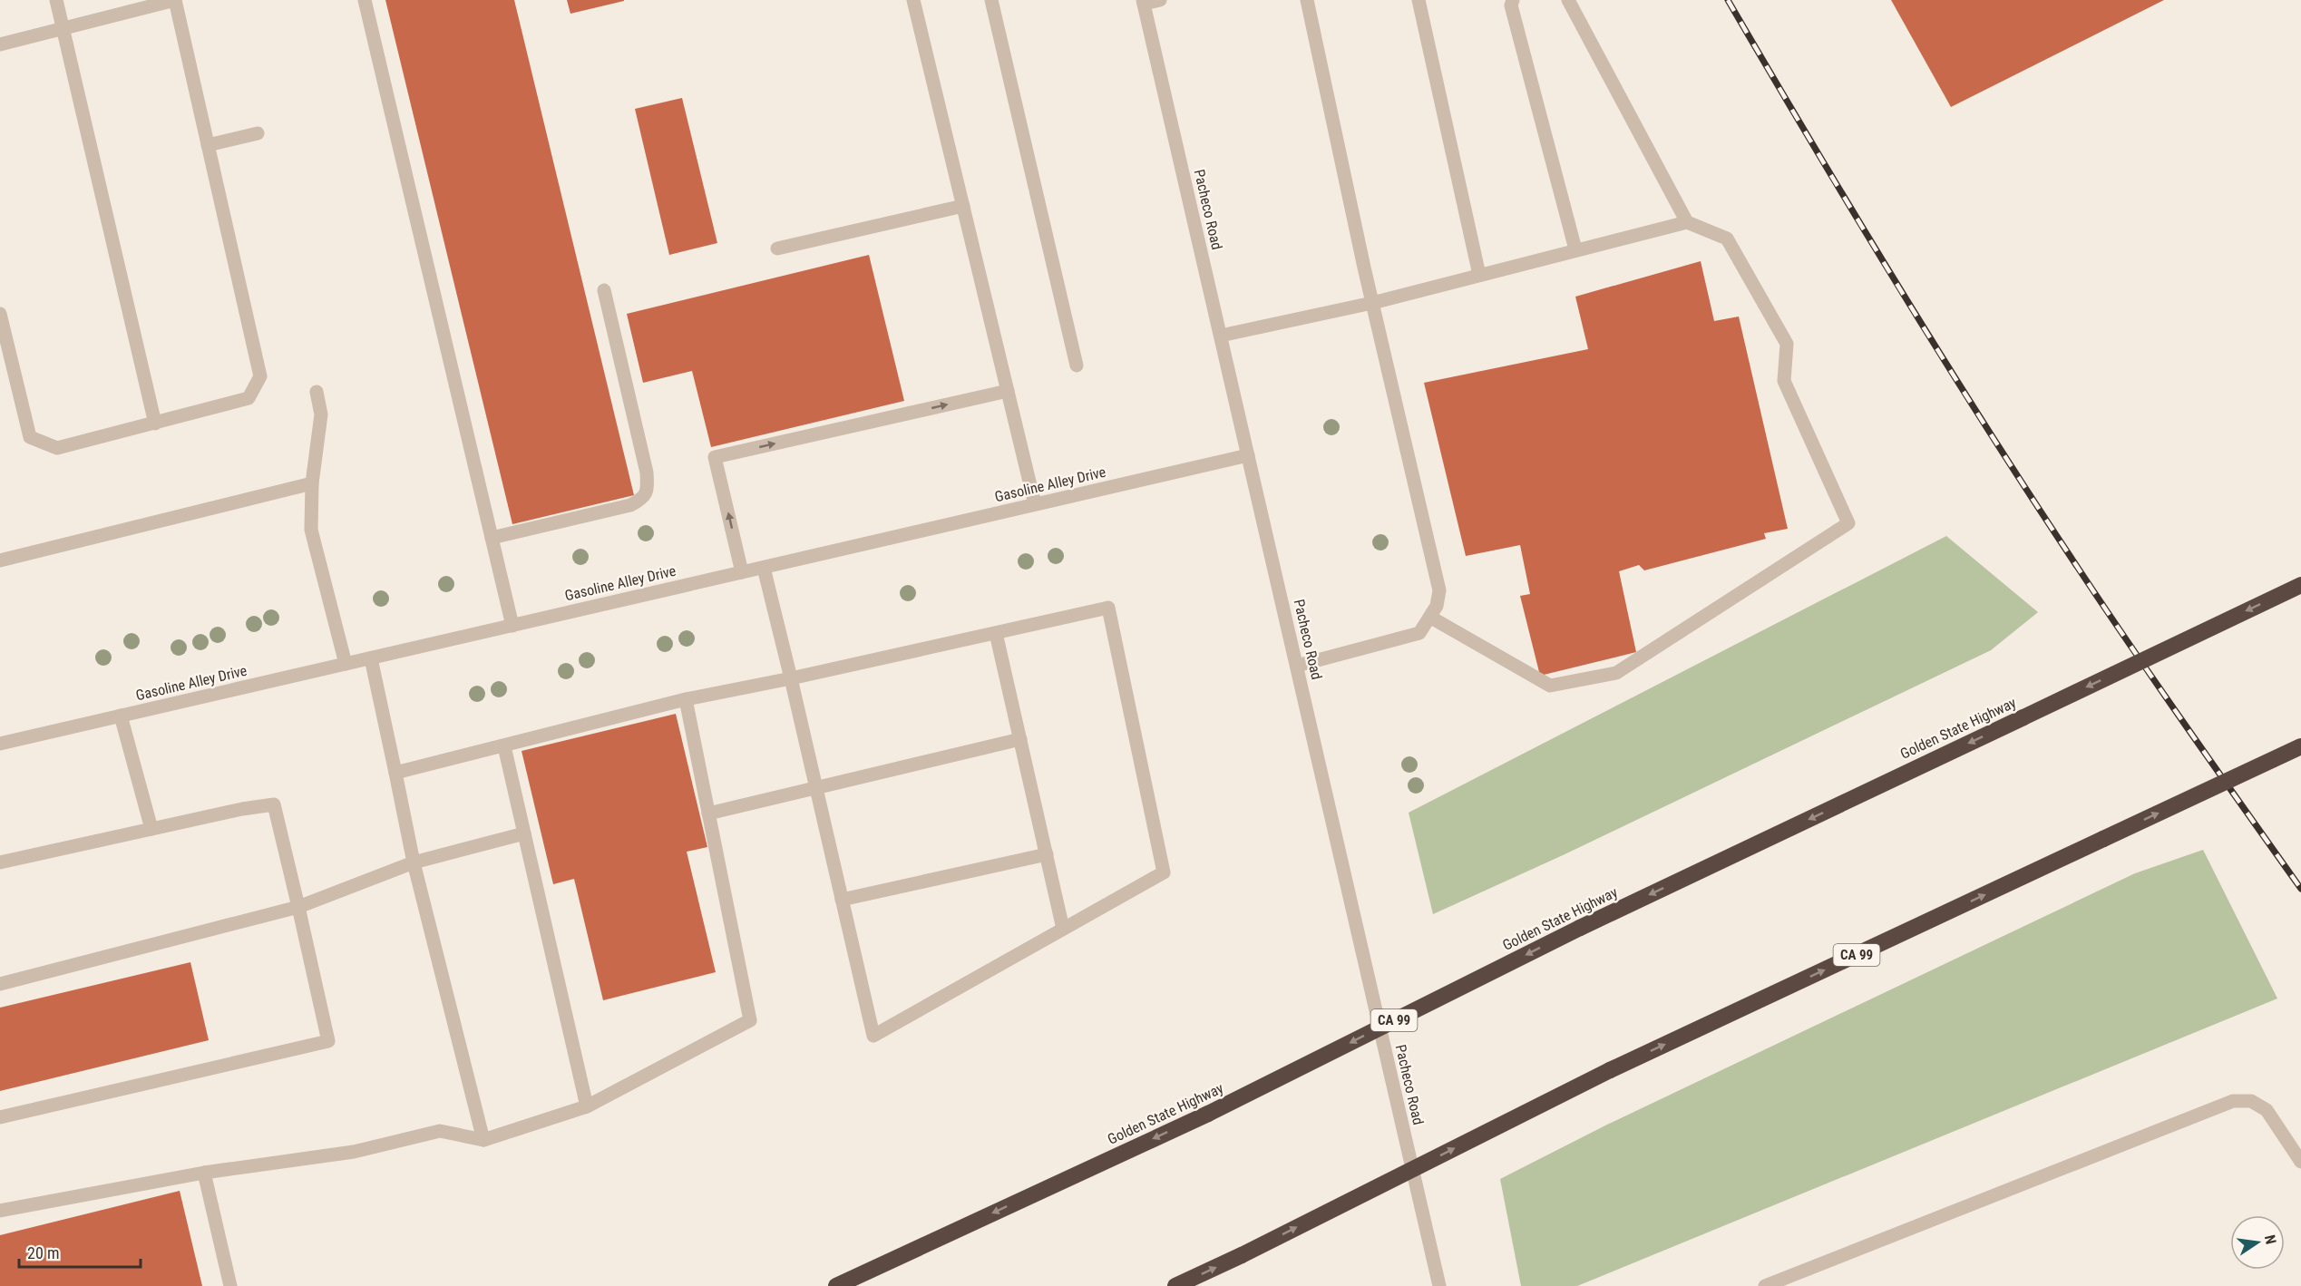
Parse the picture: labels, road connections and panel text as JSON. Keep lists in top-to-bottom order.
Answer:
{
  "streets": {
    "highway": ["Golden State Highway", "CA 99"],
    "street": ["Pacheco Road", "Gasoline Alley Drive"]
  },
  "crossings": [
    ["Pacheco Road", "Gasoline Alley Drive"]
  ],
  "scale_bar": "20 m",
  "north": "right"
}
